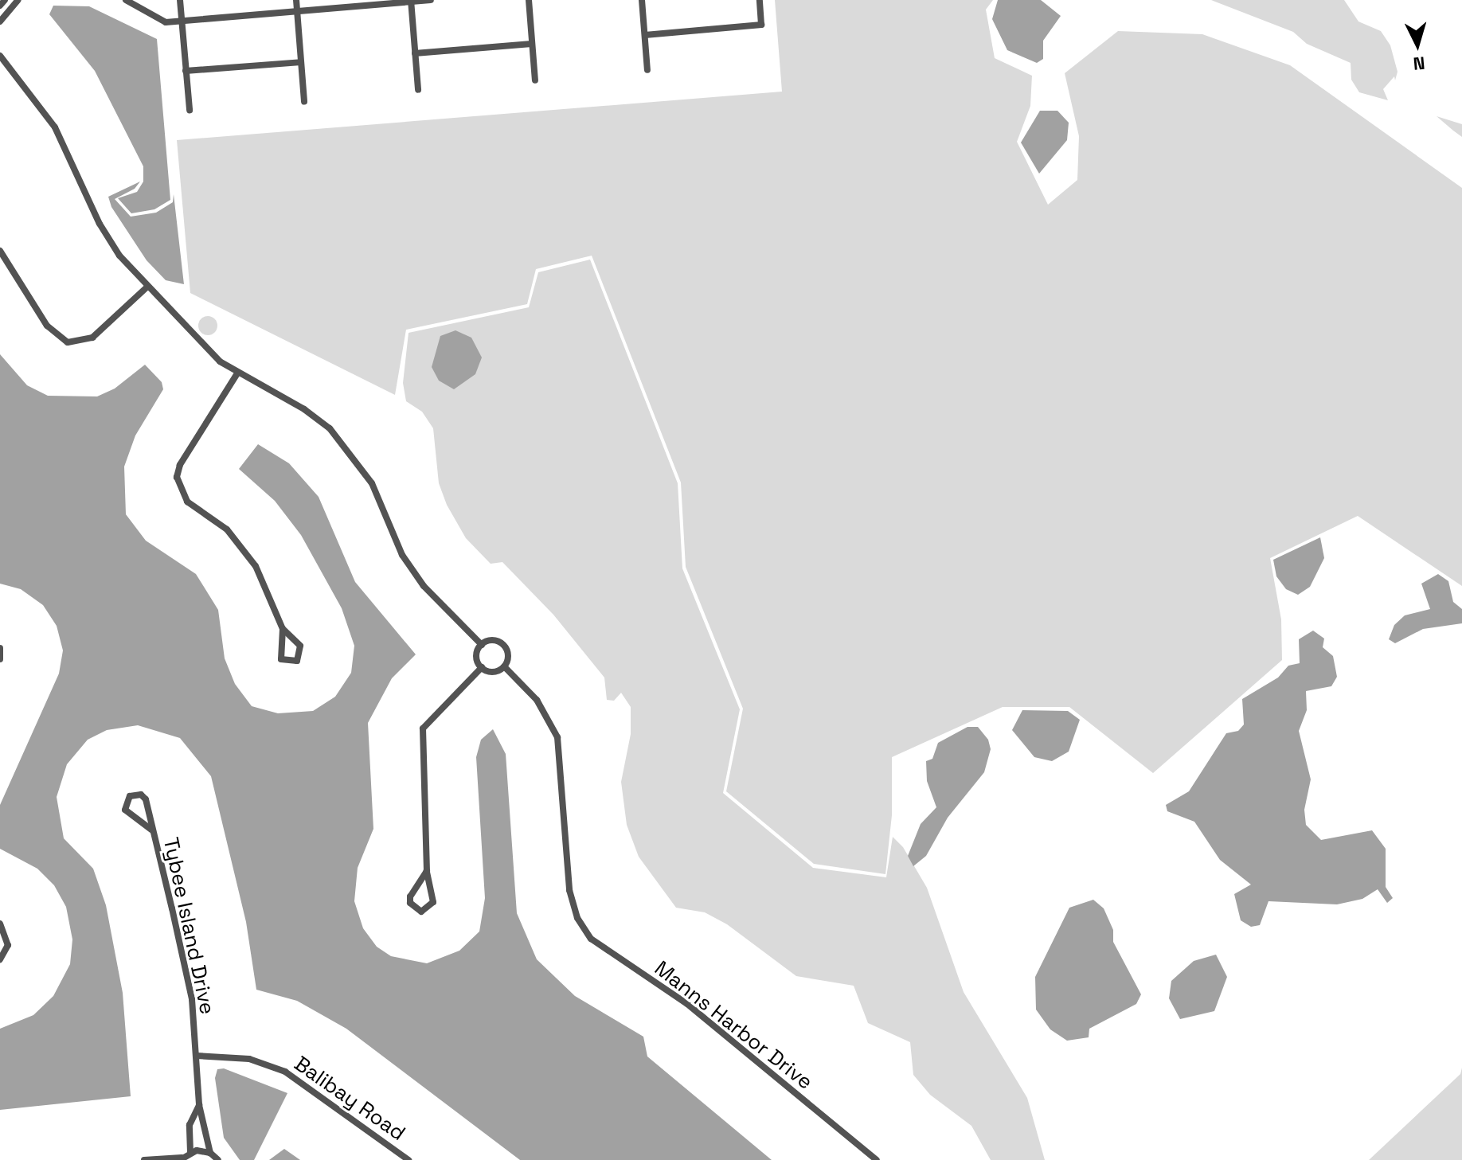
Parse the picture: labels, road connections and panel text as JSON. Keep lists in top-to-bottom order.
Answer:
{
  "streets": {
    "street": ["Tybee Island Drive", "Manns Harbor Drive", "Balibay Road"]
  },
  "crossings": [
    ["Tybee Island Drive", "Balibay Road"]
  ],
  "north": "bottom"
}
